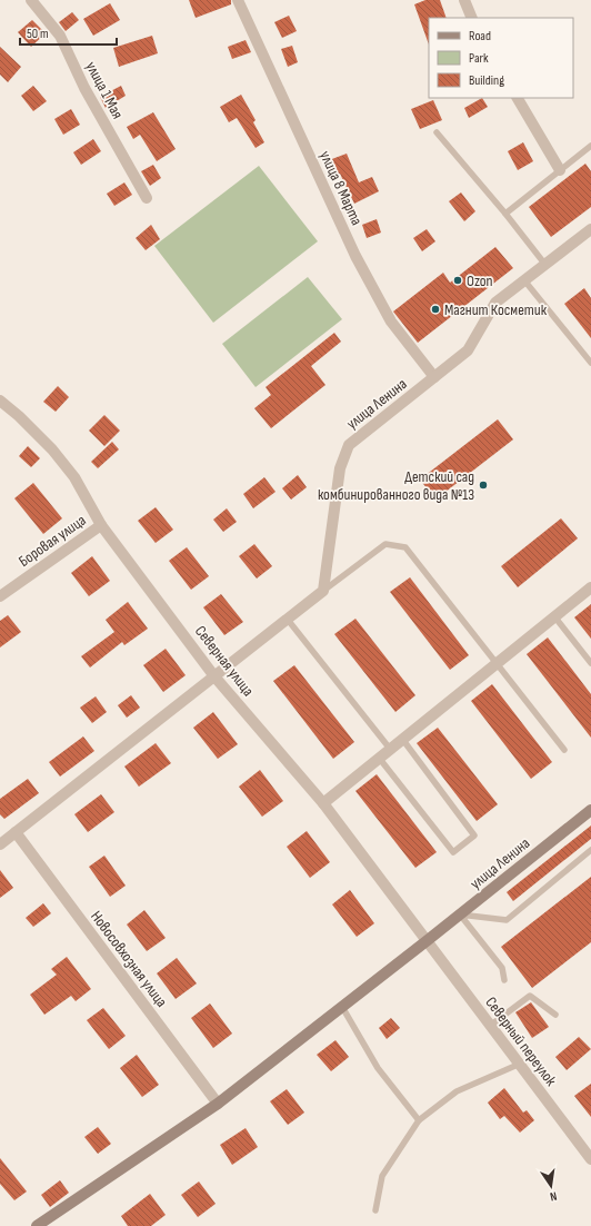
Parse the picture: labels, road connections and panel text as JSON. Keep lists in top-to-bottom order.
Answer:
{
  "streets": {
    "street": [
      "улица 1 Мая",
      "улица 8 Марта",
      "улица Ленина",
      "Боровая улица",
      "Северная улица",
      "Новосовхозная улица",
      "Северный переулок"
    ]
  },
  "crossings": [
    ["улица 8 Марта", "улица Ленина"],
    ["улица Ленина", "Северная улица"],
    ["улица Ленина", "Северный переулок"],
    ["Боровая улица", "Северная улица"],
    ["Северная улица", "Северный переулок"]
  ],
  "places": ["Ozon", "Магнит Косметик", "Детский сад комбинированного вида №13"],
  "legend": ["Road", "Park", "Building"],
  "scale_bar": "50 m",
  "north": "bottom"
}
